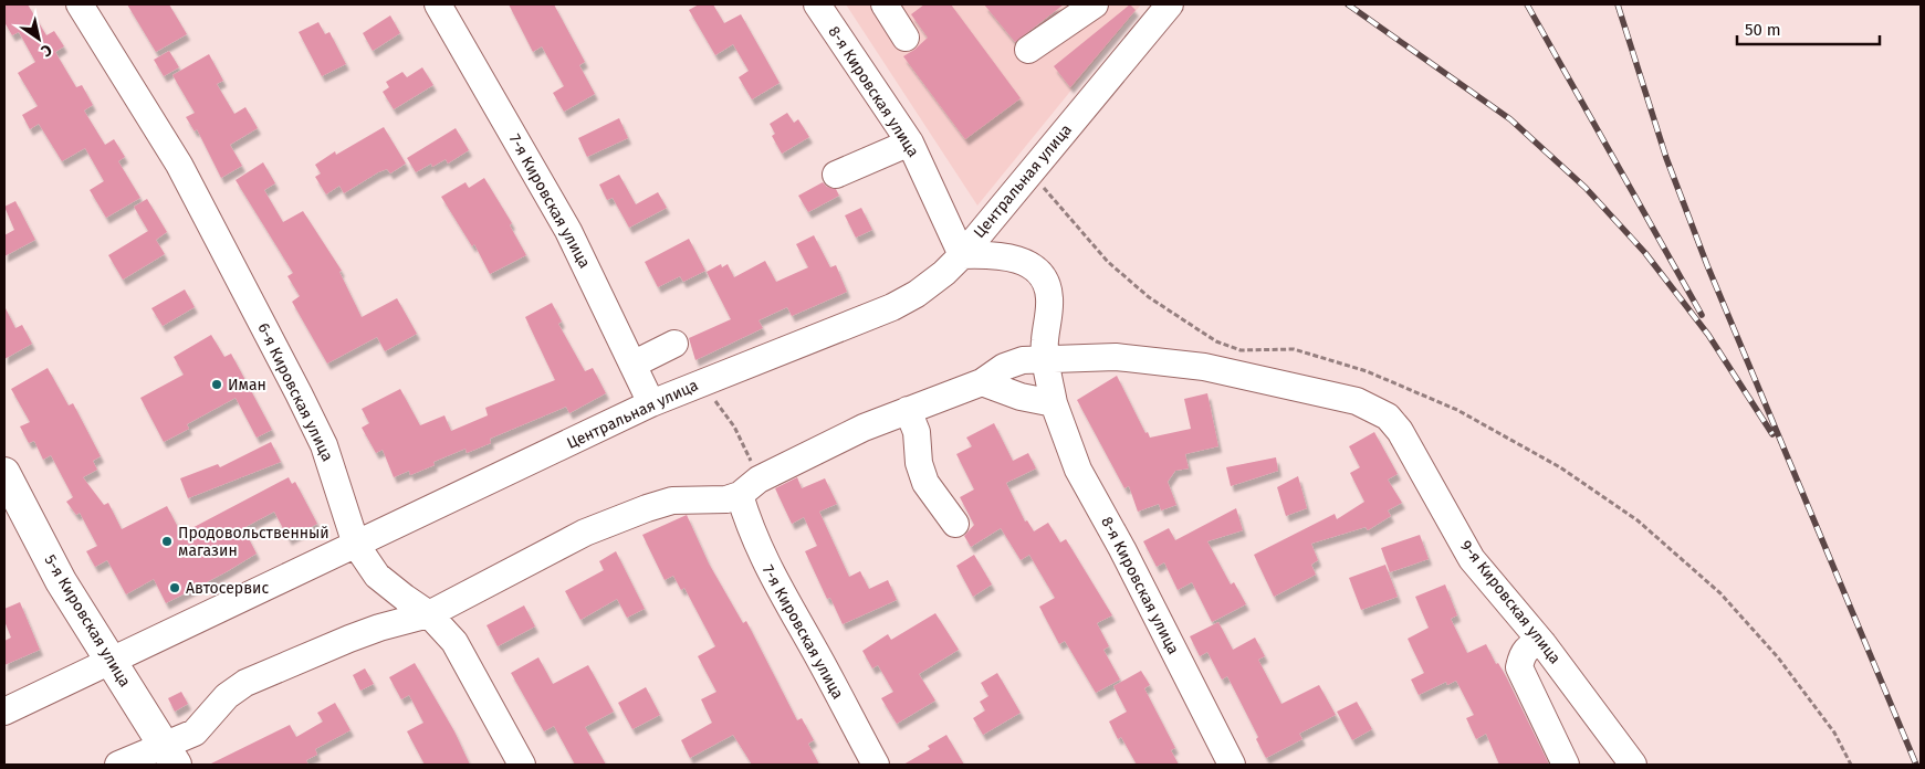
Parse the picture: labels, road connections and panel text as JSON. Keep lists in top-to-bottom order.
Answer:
{
  "streets": {
    "main road": ["5-я Кировская улица"],
    "street": [
      "8-я Кировская улица",
      "Центральная улица",
      "7-я Кировская улица",
      "6-я Кировская улица",
      "9-я Кировская улица"
    ]
  },
  "crossings": [
    ["8-я Кировская улица", "Центральная улица"],
    ["8-я Кировская улица", "9-я Кировская улица"],
    ["Центральная улица", "7-я Кировская улица"],
    ["Центральная улица", "6-я Кировская улица"],
    ["Центральная улица", "5-я Кировская улица"]
  ],
  "places": ["Иман", "Продовольственный магазин", "Автосервис"],
  "scale_bar": "50 m",
  "north": "bottom right"
}
